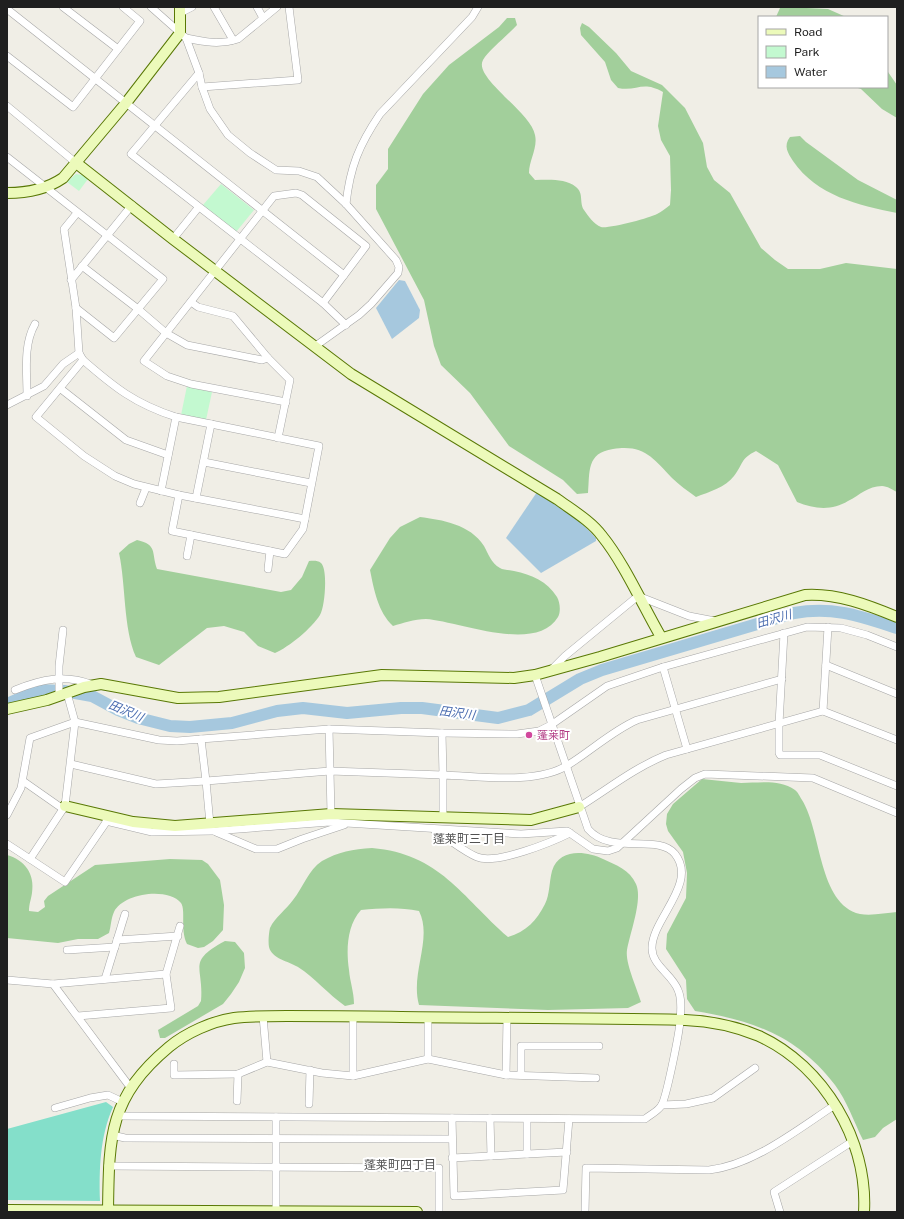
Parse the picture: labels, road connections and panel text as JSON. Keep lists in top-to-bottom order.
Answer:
{
  "districts": ["蓬莱町三丁目", "蓬莱町四丁目"],
  "water": ["田沢川"],
  "places": ["蓬莱町"],
  "legend": ["Road", "Park", "Water"]
}
